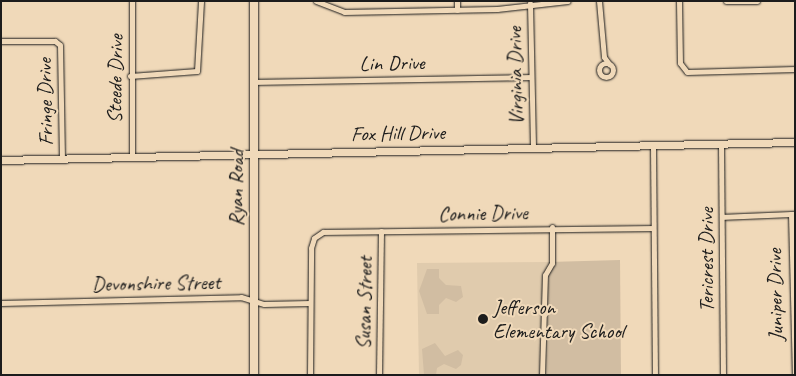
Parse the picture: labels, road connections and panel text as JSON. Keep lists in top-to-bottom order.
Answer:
{
  "streets": {
    "main road": ["Ryan Road"],
    "street": [
      "Lin Drive",
      "Virginia Drive",
      "Steede Drive",
      "Fringe Drive",
      "Fox Hill Drive",
      "Connie Drive",
      "Tericrest Drive",
      "Devonshire Street",
      "Juniper Drive",
      "Susan Street"
    ]
  },
  "crossings": [
    ["Lin Drive", "Virginia Drive"],
    ["Lin Drive", "Ryan Road"],
    ["Virginia Drive", "Fox Hill Drive"],
    ["Steede Drive", "Fox Hill Drive"],
    ["Fringe Drive", "Fox Hill Drive"],
    ["Fox Hill Drive", "Ryan Road"],
    ["Fox Hill Drive", "Tericrest Drive"],
    ["Ryan Road", "Devonshire Street"],
    ["Connie Drive", "Devonshire Street"],
    ["Connie Drive", "Susan Street"]
  ],
  "places": ["Jefferson Elementary School"]
}
